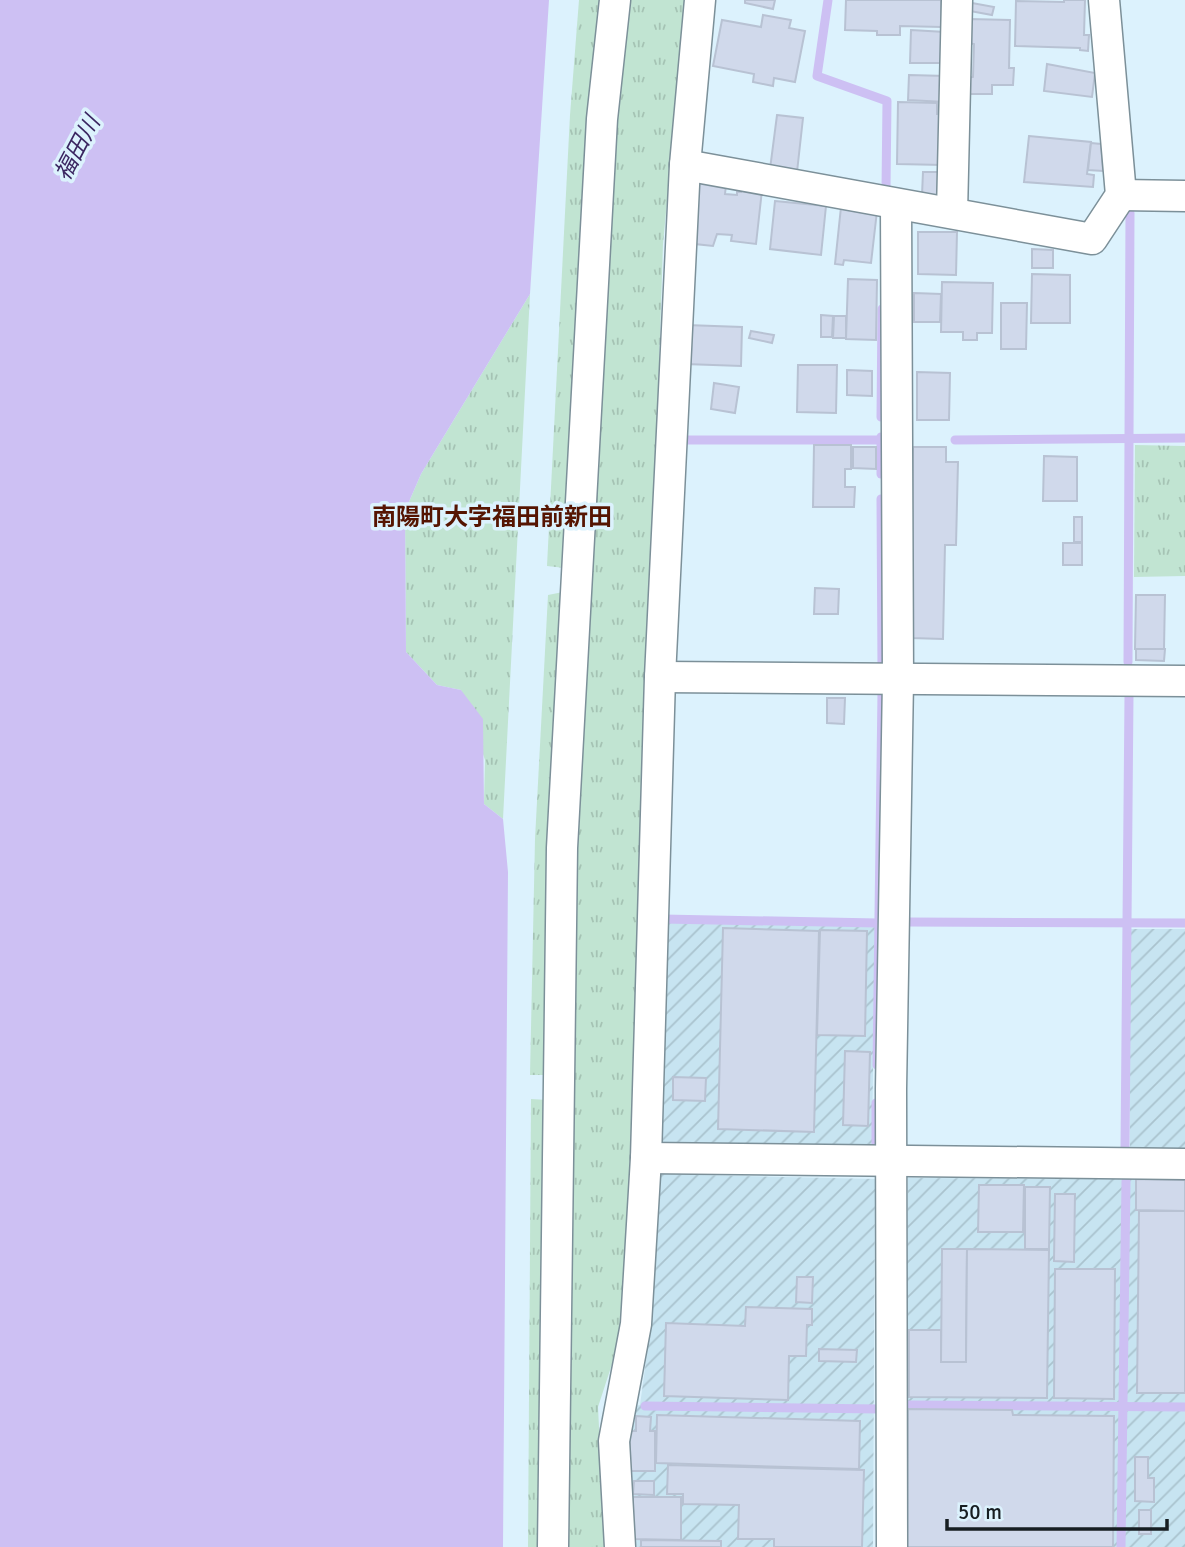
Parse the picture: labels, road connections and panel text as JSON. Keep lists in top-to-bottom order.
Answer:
{
  "districts": ["南陽町大字福田前新田"],
  "water": ["福田川"],
  "scale_bar": "50 m"
}
